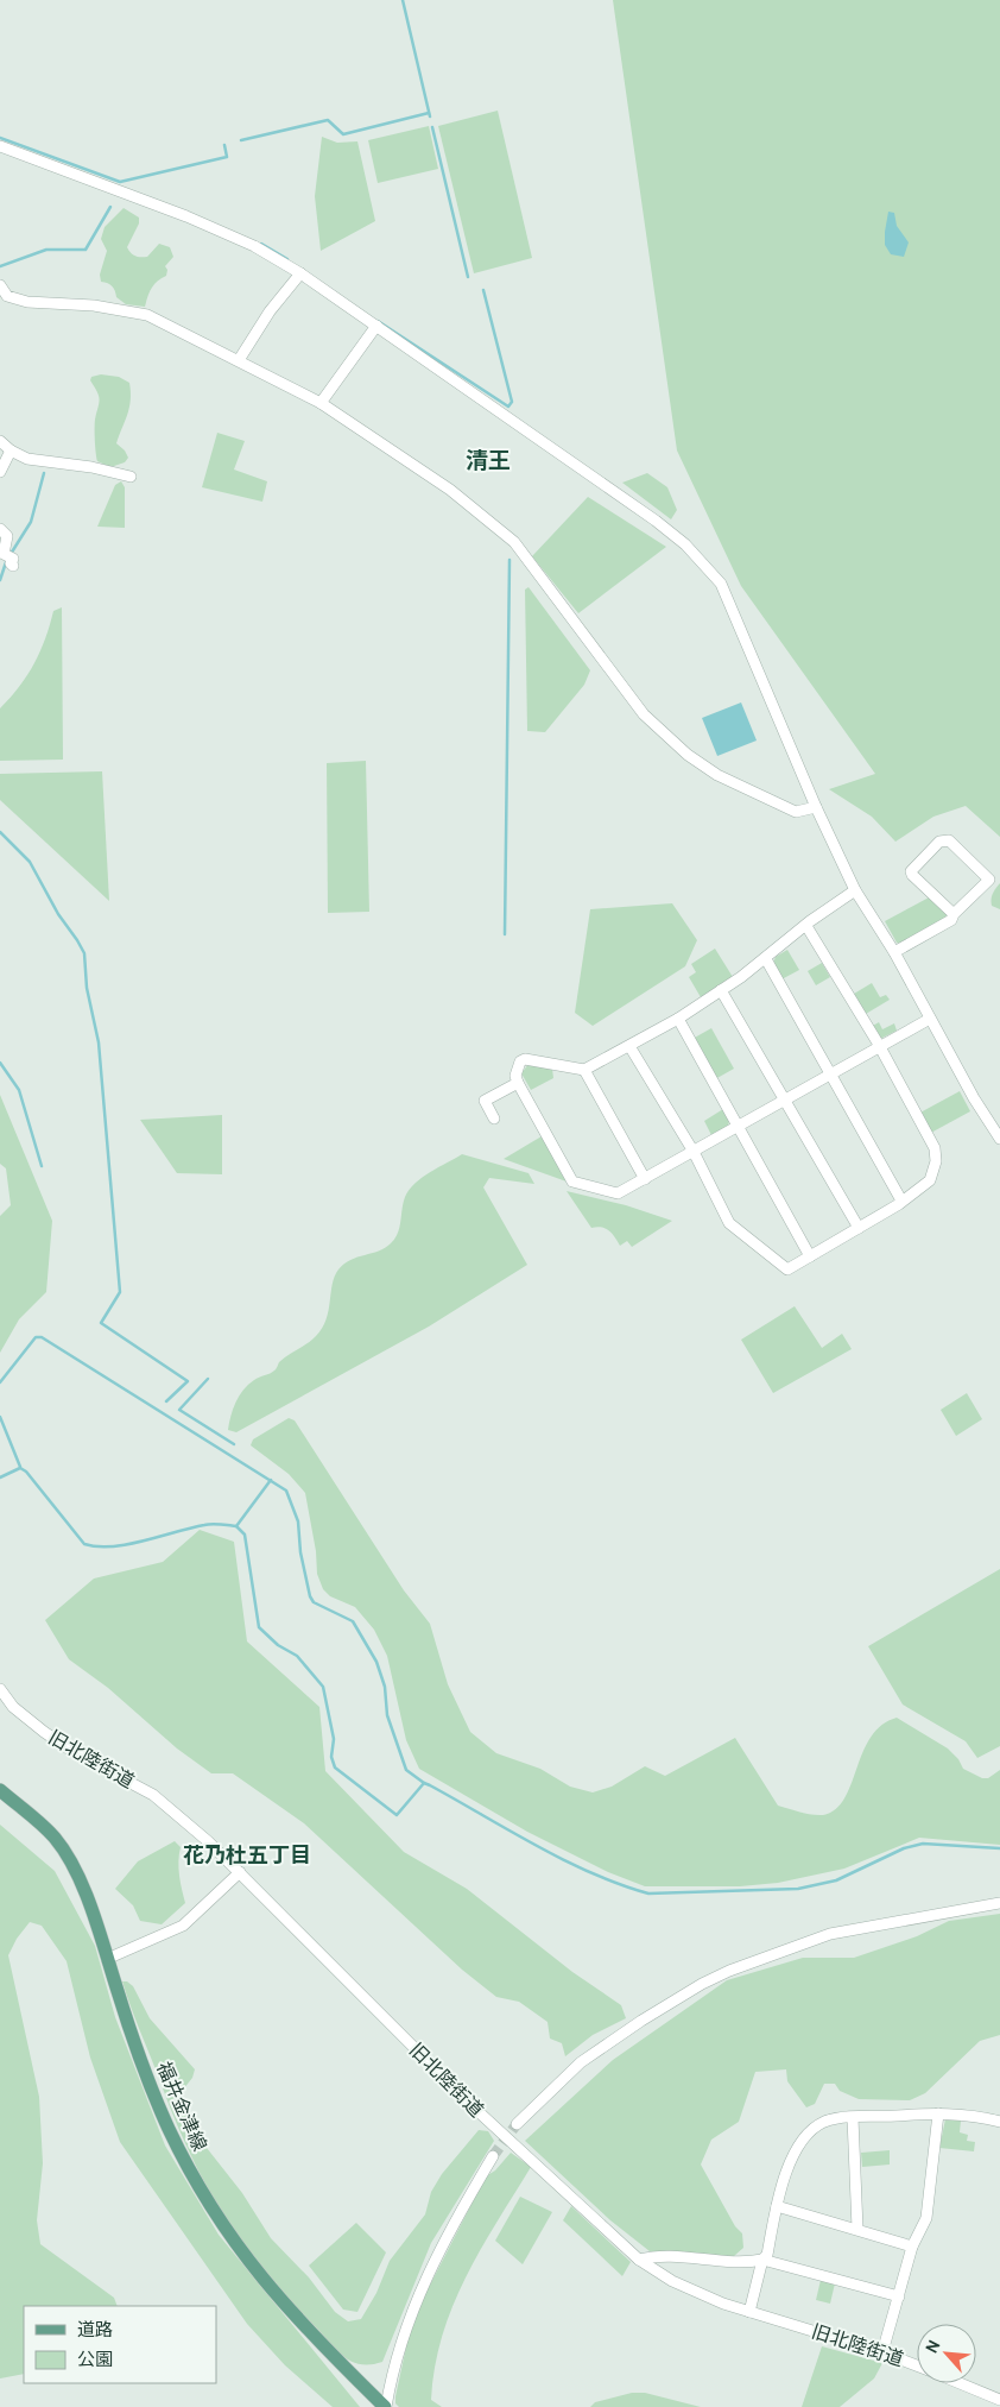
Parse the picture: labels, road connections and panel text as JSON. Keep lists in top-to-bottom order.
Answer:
{
  "streets": {
    "main road": ["福井金津線"],
    "street": ["旧北陸街道"]
  },
  "districts": ["清王", "花乃杜五丁目"],
  "legend": ["道路", "公園"],
  "north": "top left"
}
